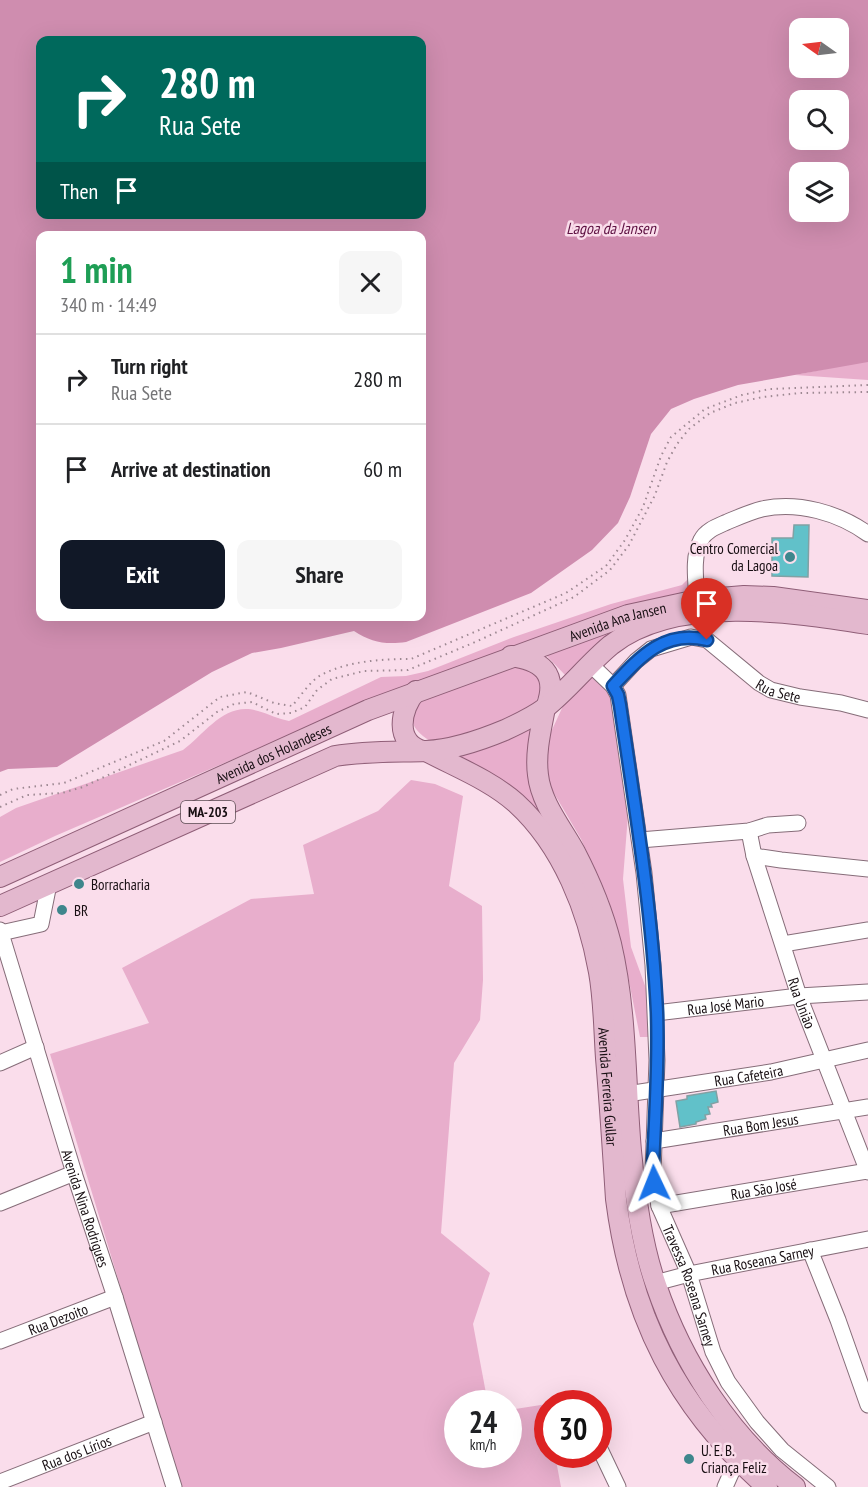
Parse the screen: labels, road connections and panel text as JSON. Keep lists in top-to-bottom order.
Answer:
{
  "streets": {
    "main road": [
      "Avenida Ana Jansen",
      "Avenida dos Holandeses",
      "MA-203",
      "Avenida Ferreira Gullar"
    ],
    "street": [
      "Rua Sete",
      "Rua União",
      "Rua José Mario",
      "Rua Cafeteira",
      "Rua Bom Jesus",
      "Rua São José",
      "Avenida Nina Rodrigues",
      "Rua Roseana Sarney",
      "Travessa Roseana Sarney",
      "Rua Dezoito",
      "Rua dos Lírios"
    ]
  },
  "crossings": [
    ["Avenida Ana Jansen", "MA-203"],
    ["Avenida Ana Jansen", "Avenida Ferreira Gullar"],
    ["Rua Sete", "Travessa Roseana Sarney"],
    ["Avenida dos Holandeses", "MA-203"],
    ["Avenida dos Holandeses", "Avenida Ferreira Gullar"],
    ["MA-203", "Avenida Ferreira Gullar"],
    ["Rua União", "Rua José Mario"],
    ["Rua União", "Rua Cafeteira"],
    ["Rua União", "Rua Bom Jesus"],
    ["Rua União", "Rua São José"],
    ["Rua José Mario", "Travessa Roseana Sarney"],
    ["Rua Cafeteira", "Avenida Ferreira Gullar"],
    ["Rua Cafeteira", "Travessa Roseana Sarney"],
    ["Avenida Ferreira Gullar", "Rua Roseana Sarney"],
    ["Rua Bom Jesus", "Travessa Roseana Sarney"],
    ["Rua São José", "Travessa Roseana Sarney"],
    ["Avenida Nina Rodrigues", "Rua Dezoito"],
    ["Avenida Nina Rodrigues", "Rua dos Lírios"],
    ["Rua Roseana Sarney", "Travessa Roseana Sarney"]
  ],
  "water": ["Lagoa da Jansen"],
  "places": [
    "Centro Comercial da Lagoa",
    "Borracharia",
    "BR",
    "U. E. B. Criança Feliz"
  ],
  "north": "left",
  "page": {
    "turn": ["280 m", "Rua Sete"],
    "then": "Then",
    "heading": ["1 min", "340 m · 14:49"],
    "list": [
      {
        "name": "Turn right",
        "note": "Rua Sete",
        "value": "280 m"
      },
      {
        "name": "Arrive at destination",
        "value": "60 m"
      }
    ],
    "buttons": ["Exit", "Share"],
    "speed": "24 km/h",
    "limit": "30"
  }
}
